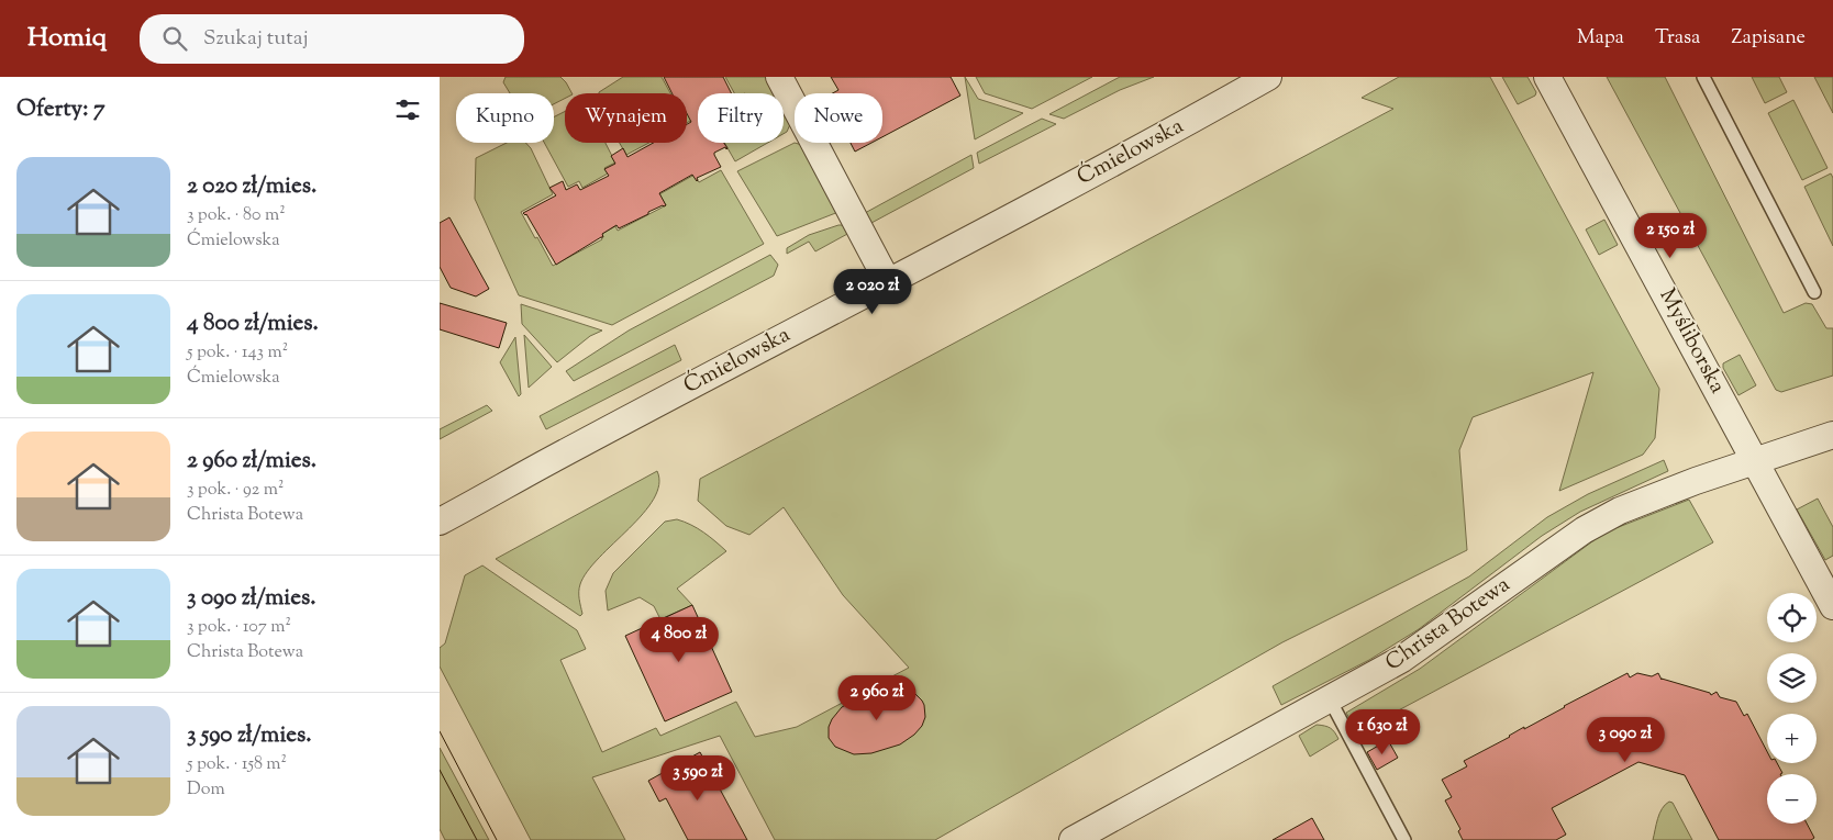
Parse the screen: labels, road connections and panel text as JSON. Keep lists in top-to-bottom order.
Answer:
{
  "streets": {
    "street": ["Ćmielowska", "Myśliborska", "Christa Botewa"]
  },
  "crossings": [
    ["Myśliborska", "Christa Botewa"]
  ],
  "page": {
    "header": "Homiq",
    "search": "Szukaj tutaj",
    "nav": ["Mapa", "Trasa", "Zapisane"],
    "heading": "Oferty: 7",
    "chip": [
      "Kupno",
      "Wynajem",
      "Filtry",
      "Nowe"
    ],
    "list": [
      {
        "name": "2 020 zł/mies.",
        "note": "3 pok. · 80 m² · Ćmielowska"
      },
      {
        "name": "4 800 zł/mies.",
        "note": "5 pok. · 143 m² · Ćmielowska"
      },
      {
        "name": "2 960 zł/mies.",
        "note": "3 pok. · 92 m² · Christa Botewa"
      },
      {
        "name": "3 090 zł/mies.",
        "note": "3 pok. · 107 m² · Christa Botewa"
      },
      {
        "name": "3 590 zł/mies.",
        "note": "5 pok. · 158 m² · Dom"
      }
    ],
    "price": [
      "2 150 zł",
      "2 020 zł",
      "4 800 zł",
      "2 960 zł",
      "1 630 zł",
      "3 090 zł",
      "3 590 zł"
    ],
    "map_buttons": ["+", "−"]
  }
}
